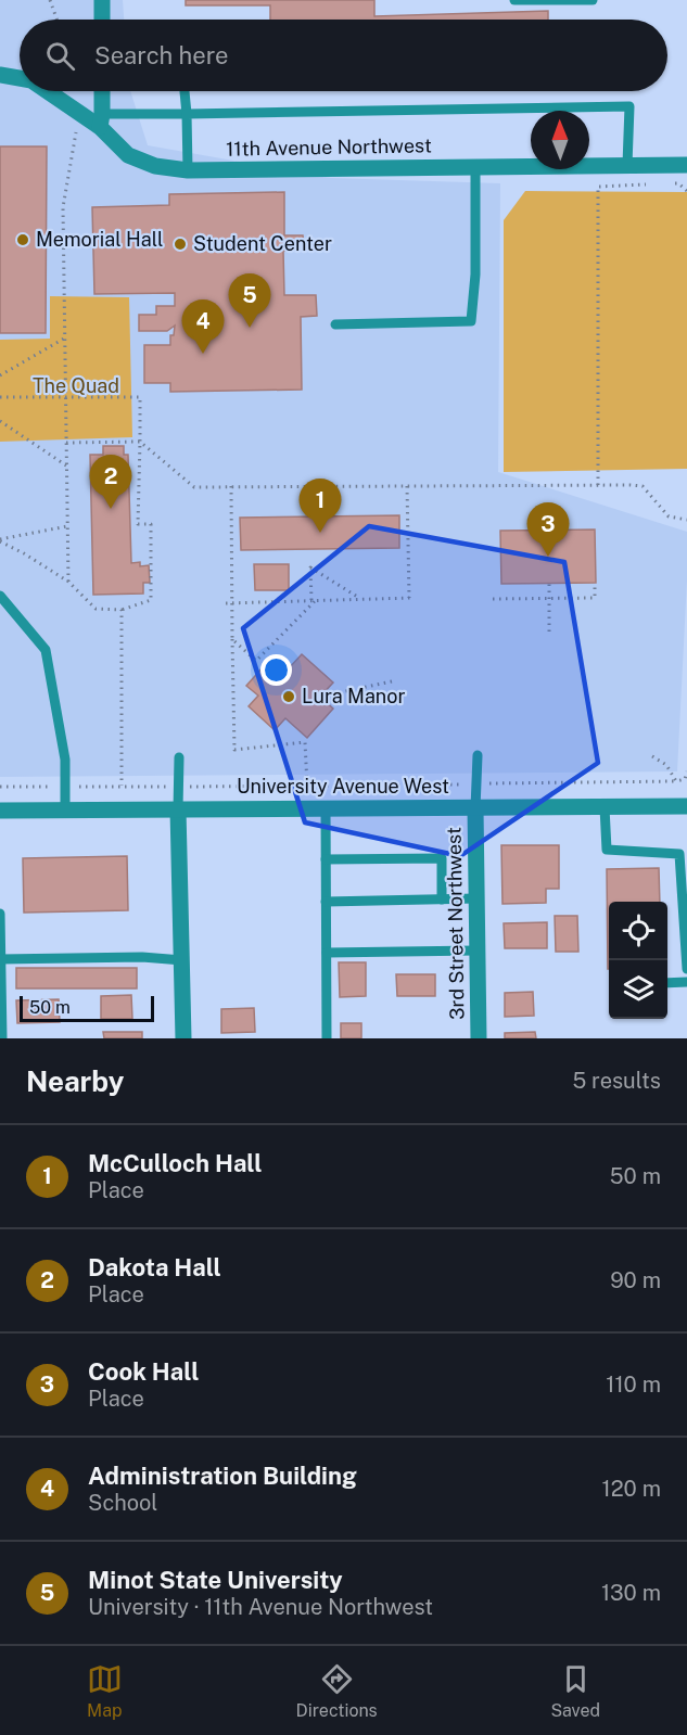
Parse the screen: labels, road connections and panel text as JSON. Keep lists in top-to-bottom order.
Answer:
{
  "streets": {
    "street": ["11th Avenue Northwest", "University Avenue West", "3rd Street Northwest"]
  },
  "crossings": [
    ["University Avenue West", "3rd Street Northwest"]
  ],
  "parks": ["The Quad"],
  "places": ["Memorial Hall", "Student Center", "Lura Manor"],
  "scale_bar": "50 m",
  "north": "top",
  "page": {
    "search": "Search here",
    "pins": [
      "5",
      "4",
      "2",
      "1",
      "3"
    ],
    "scale": "50 m",
    "heading": ["Nearby", "5 results"],
    "list": [
      {
        "mark": "1",
        "name": "McCulloch Hall",
        "note": "Place",
        "value": "50 m"
      },
      {
        "mark": "2",
        "name": "Dakota Hall",
        "note": "Place",
        "value": "90 m"
      },
      {
        "mark": "3",
        "name": "Cook Hall",
        "note": "Place",
        "value": "110 m"
      },
      {
        "mark": "4",
        "name": "Administration Building",
        "note": "School",
        "value": "120 m"
      },
      {
        "mark": "5",
        "name": "Minot State University",
        "note": "University · 11th Avenue Northwest",
        "value": "130 m"
      }
    ],
    "nav": ["Map", "Directions", "Saved"]
  }
}
